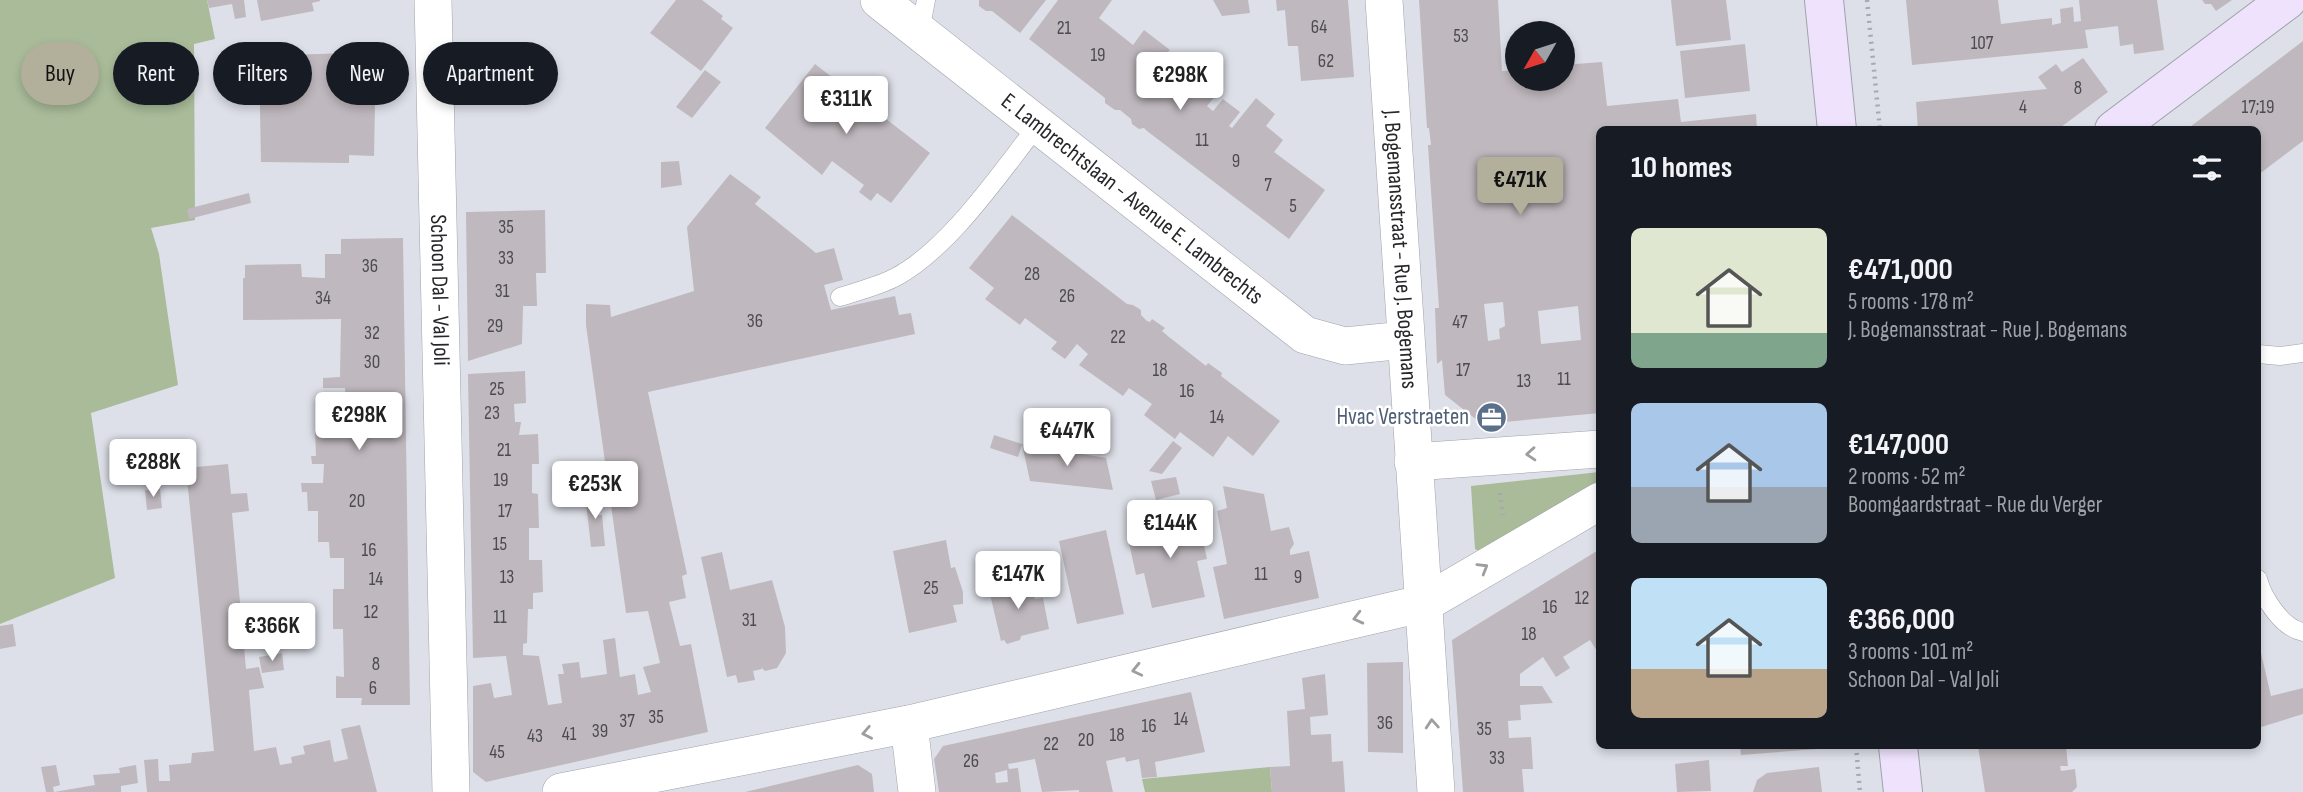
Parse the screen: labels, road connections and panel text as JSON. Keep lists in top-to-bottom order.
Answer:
{
  "streets": {
    "street": ["E. Lambrechtslaan - Avenue E. Lambrechts", "J. Bogemansstraat - Rue J. Bogemans", "Schoon Dal - Val Joli"]
  },
  "crossings": [
    ["E. Lambrechtslaan - Avenue E. Lambrechts", "J. Bogemansstraat - Rue J. Bogemans"]
  ],
  "places": {
    "office": ["Hvac Verstraeten"]
  },
  "house_numbers": [
    "64",
    "21",
    "53",
    "107",
    "19",
    "62",
    "8",
    "4",
    "17;19",
    "11",
    "9",
    "7",
    "5",
    "35",
    "33",
    "36",
    "28",
    "31",
    "26",
    "34",
    "36",
    "47",
    "29",
    "32",
    "22",
    "30",
    "18",
    "17",
    "11",
    "13",
    "25",
    "16",
    "23",
    "14",
    "21",
    "19",
    "20",
    "17",
    "15",
    "16",
    "11",
    "13",
    "9",
    "14",
    "25",
    "12",
    "16",
    "12",
    "11",
    "31",
    "18",
    "8",
    "6",
    "35",
    "14",
    "37",
    "36",
    "16",
    "35",
    "39",
    "41",
    "18",
    "43",
    "20",
    "22",
    "45",
    "33",
    "26"
  ],
  "north": "bottom left",
  "page": {
    "chip": [
      "Buy",
      "Rent",
      "Filters",
      "New",
      "Apartment"
    ],
    "price": [
      "€298K",
      "€311K",
      "€471K",
      "€298K",
      "€447K",
      "€288K",
      "€253K",
      "€144K",
      "€147K",
      "€366K"
    ],
    "heading": "10 homes",
    "list": [
      {
        "name": "€471,000",
        "note": "5 rooms · 178 m² · J. Bogemansstraat - Rue J. Bogemans"
      },
      {
        "name": "€147,000",
        "note": "2 rooms · 52 m² · Boomgaardstraat - Rue du Verger"
      },
      {
        "name": "€366,000",
        "note": "3 rooms · 101 m² · Schoon Dal - Val Joli"
      }
    ]
  }
}
